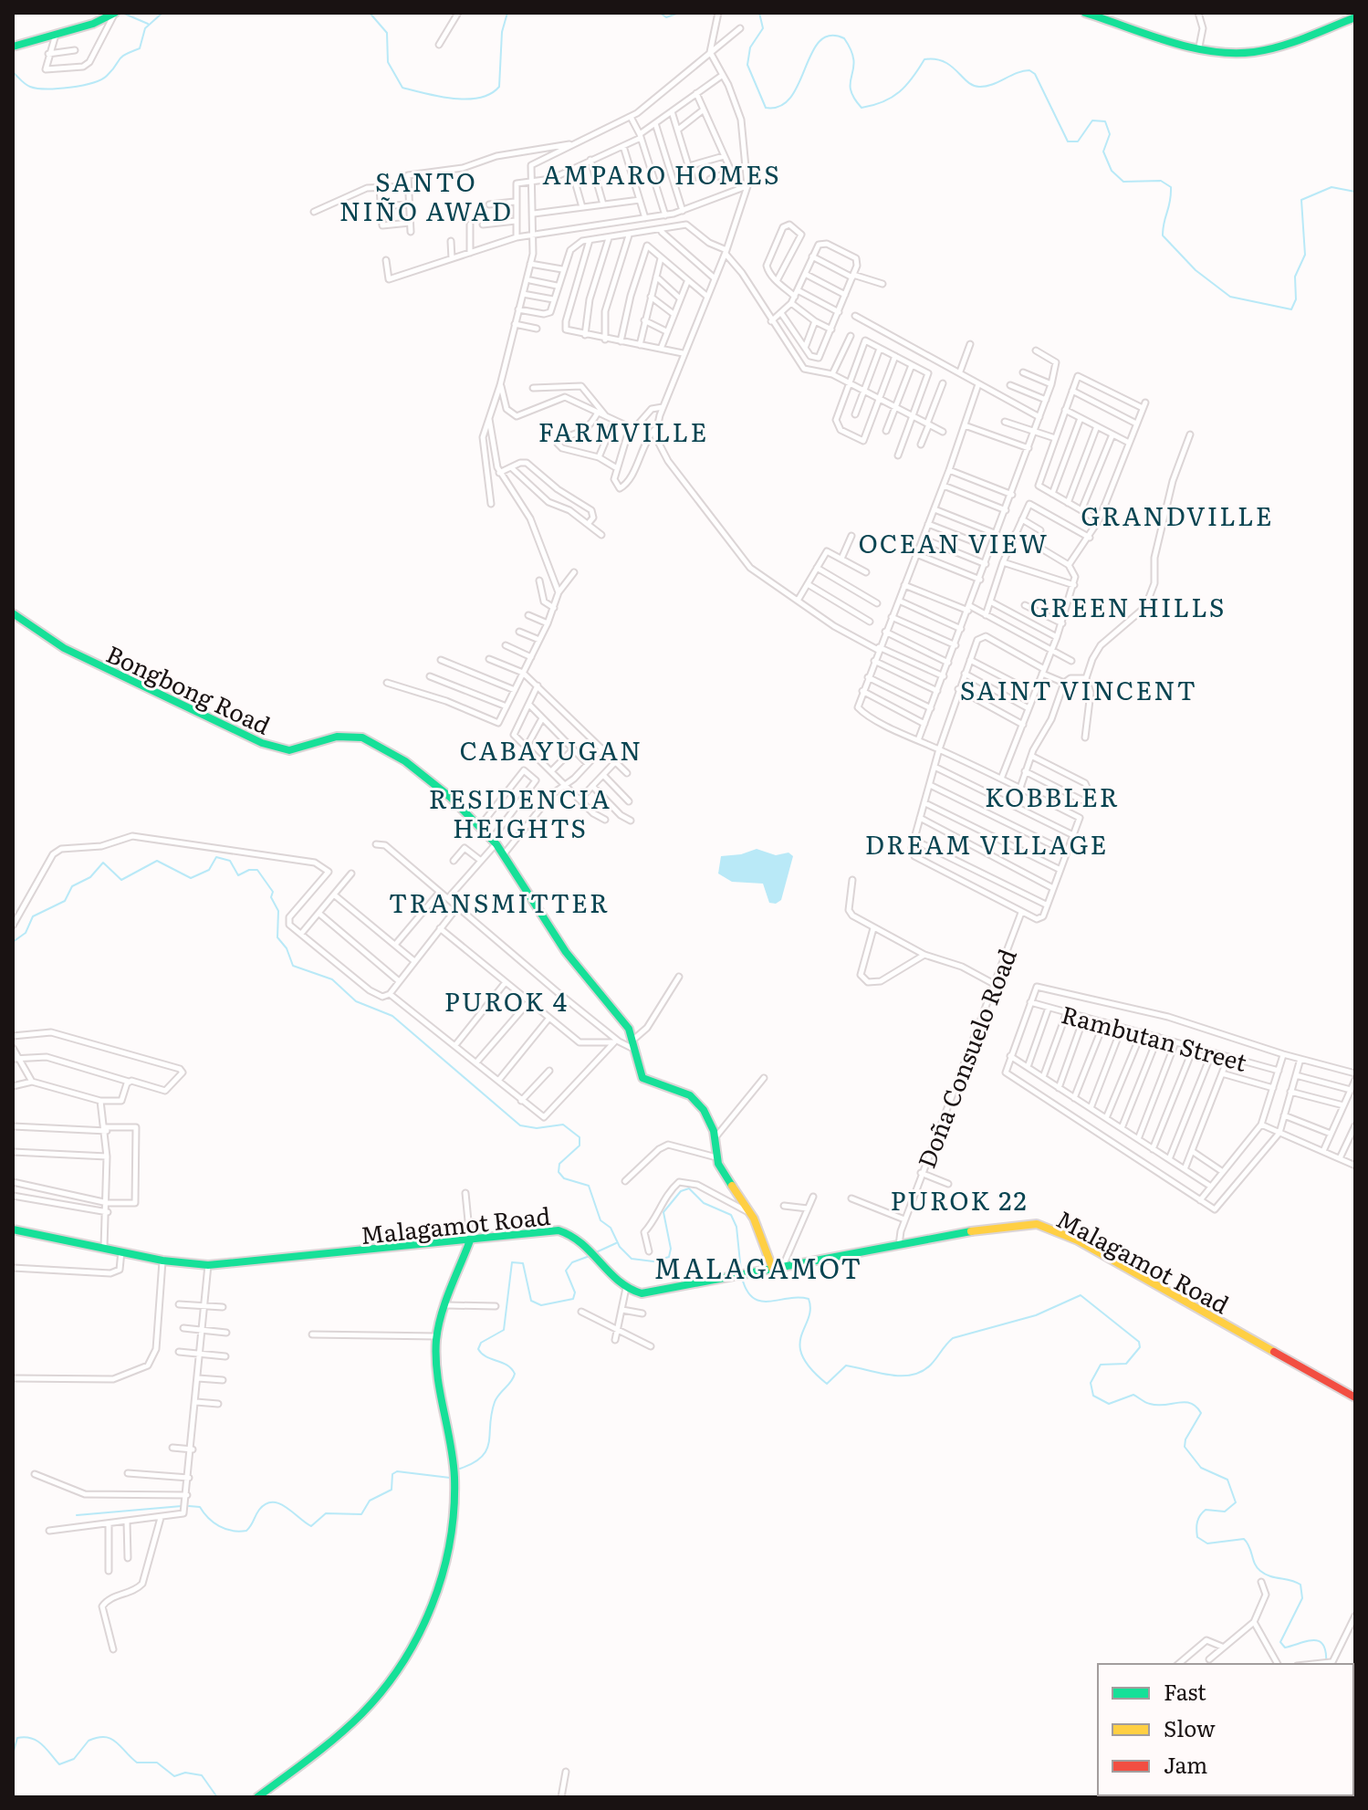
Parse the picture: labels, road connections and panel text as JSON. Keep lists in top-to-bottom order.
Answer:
{
  "streets": {
    "street": [
      "Bongbong Road",
      "Rambutan Street",
      "Doña Consuelo Road",
      "Malagamot Road"
    ]
  },
  "crossings": [
    ["Bongbong Road", "Malagamot Road"],
    ["Doña Consuelo Road", "Malagamot Road"]
  ],
  "districts": [
    "AMPARO HOMES",
    "SANTO NIÑO AWAD",
    "FARMVILLE",
    "GRANDVILLE",
    "OCEAN VIEW",
    "GREEN HILLS",
    "SAINT VINCENT",
    "CABAYUGAN",
    "KOBBLER",
    "RESIDENCIA HEIGHTS",
    "DREAM VILLAGE",
    "TRANSMITTER",
    "PUROK 4",
    "PUROK 22",
    "MALAGAMOT"
  ],
  "legend": ["Fast", "Slow", "Jam"]
}
